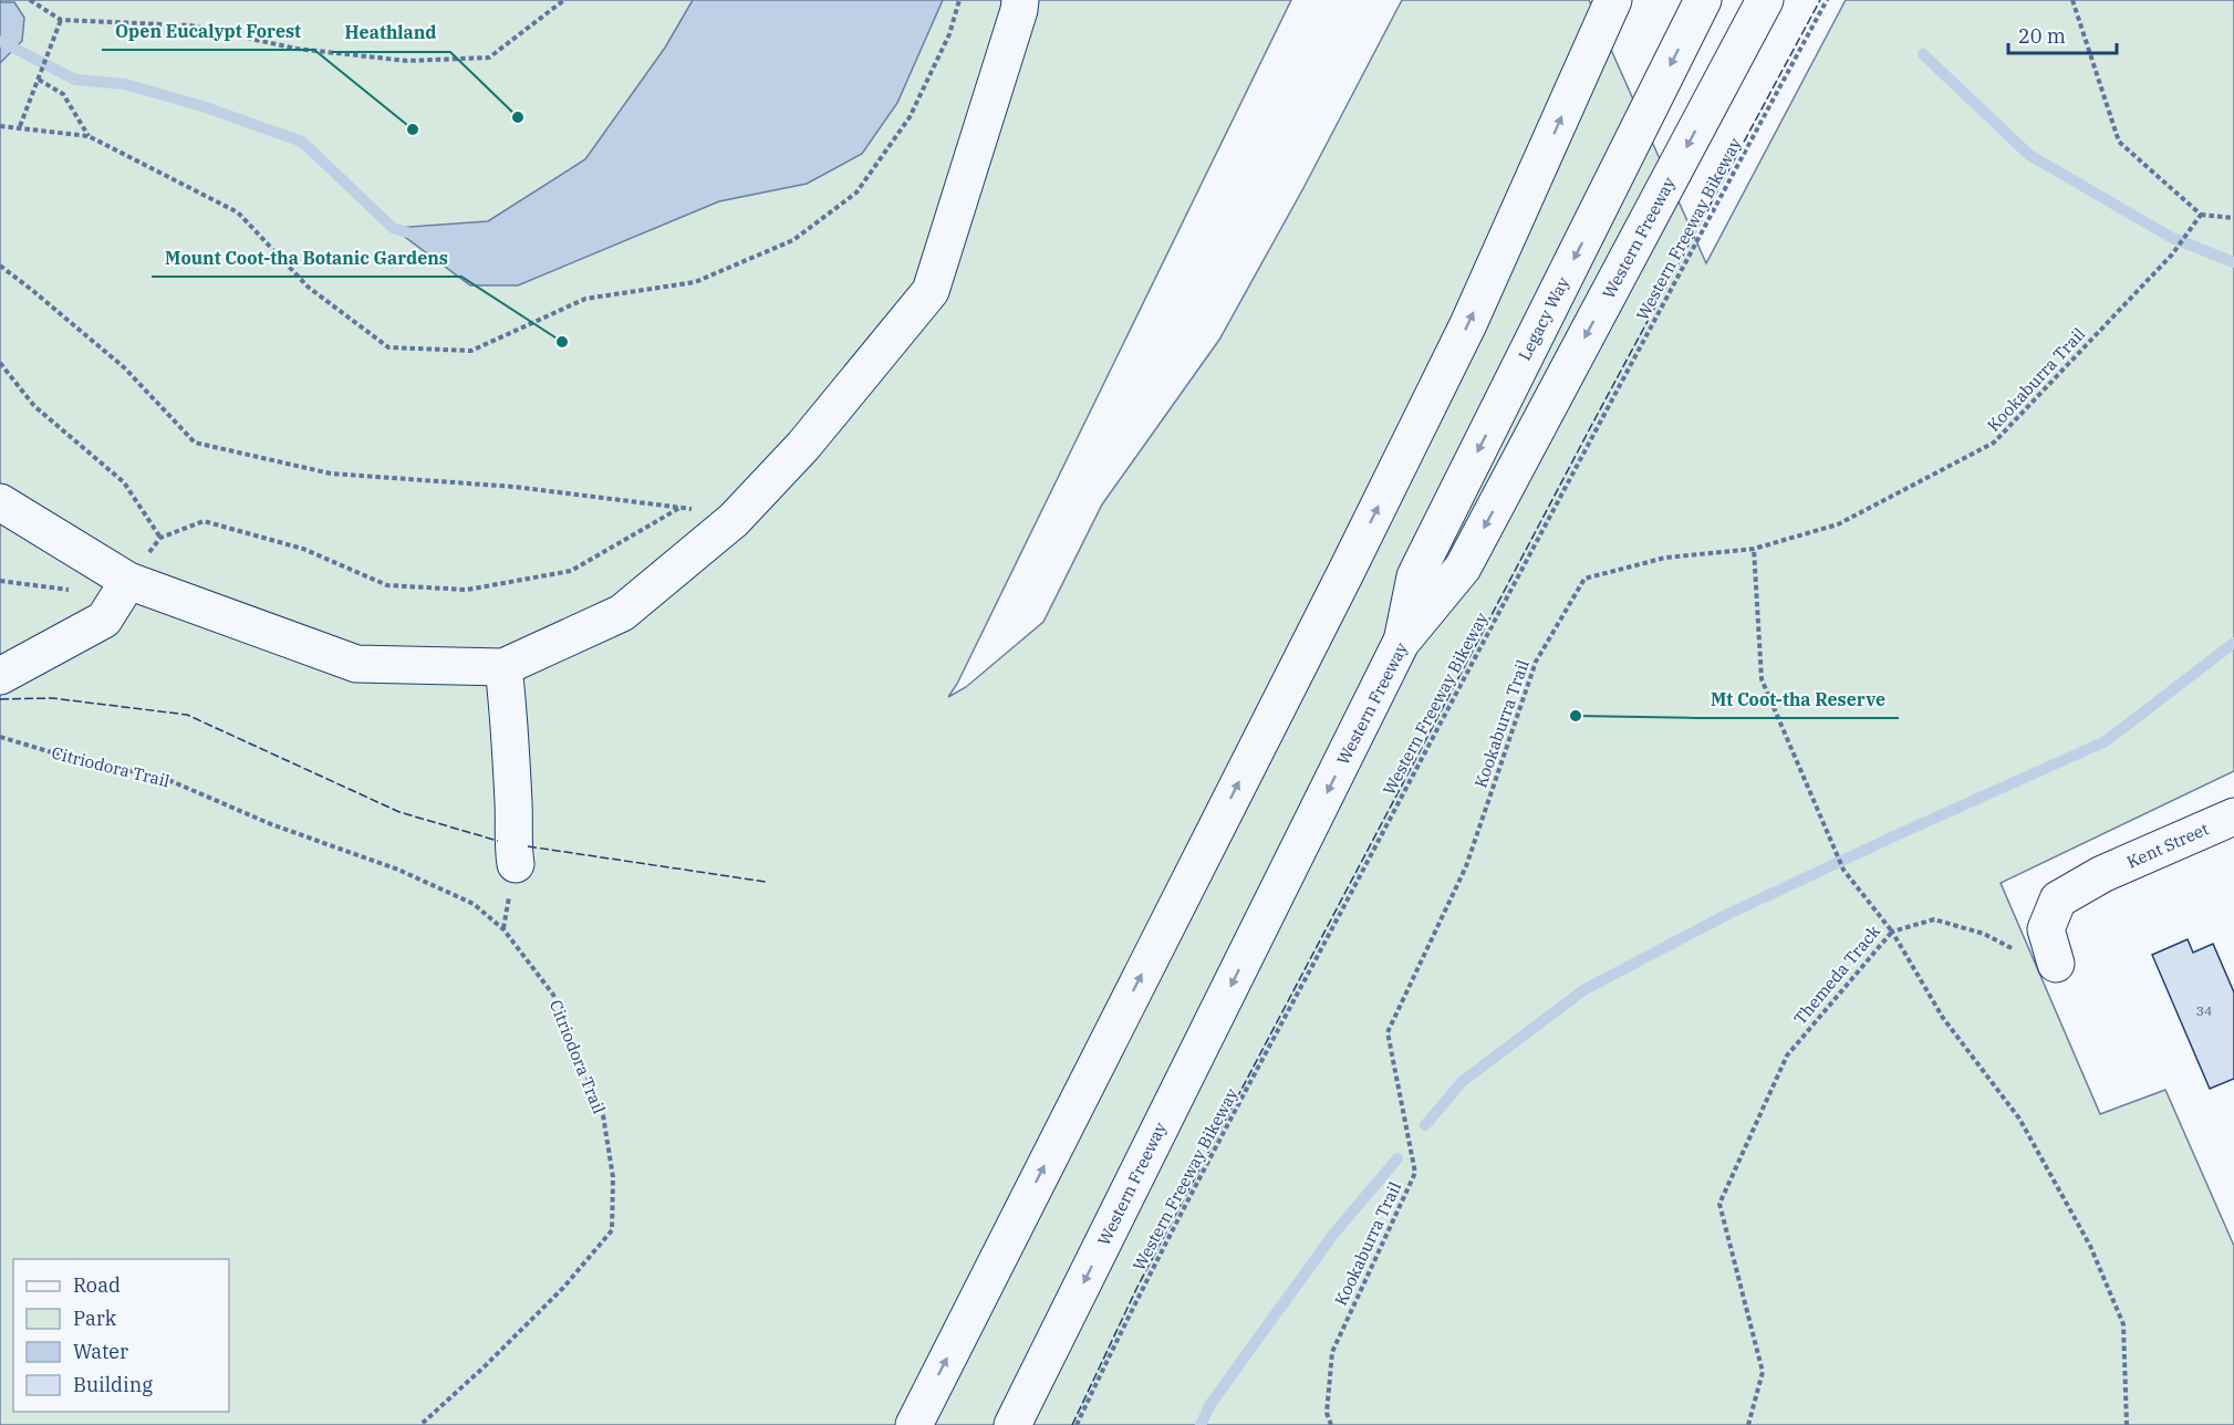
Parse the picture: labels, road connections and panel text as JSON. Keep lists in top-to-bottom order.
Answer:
{
  "streets": {
    "main road": ["Western Freeway", "Legacy Way", "Kent Street"],
    "path": [
      "Western Freeway Bikeway",
      "Kookaburra Trail",
      "Citriodora Trail",
      "Themeda Track"
    ]
  },
  "crossings": [
    ["Western Freeway", "Legacy Way"],
    ["Kookaburra Trail", "Themeda Track"]
  ],
  "places": [
    "Heathland",
    "Open Eucalypt Forest",
    "Mount Coot-tha Botanic Gardens",
    "Mt Coot-tha Reserve"
  ],
  "house_numbers": ["34"],
  "legend": [
    "Road",
    "Park",
    "Water",
    "Building"
  ],
  "scale_bar": "20 m"
}
